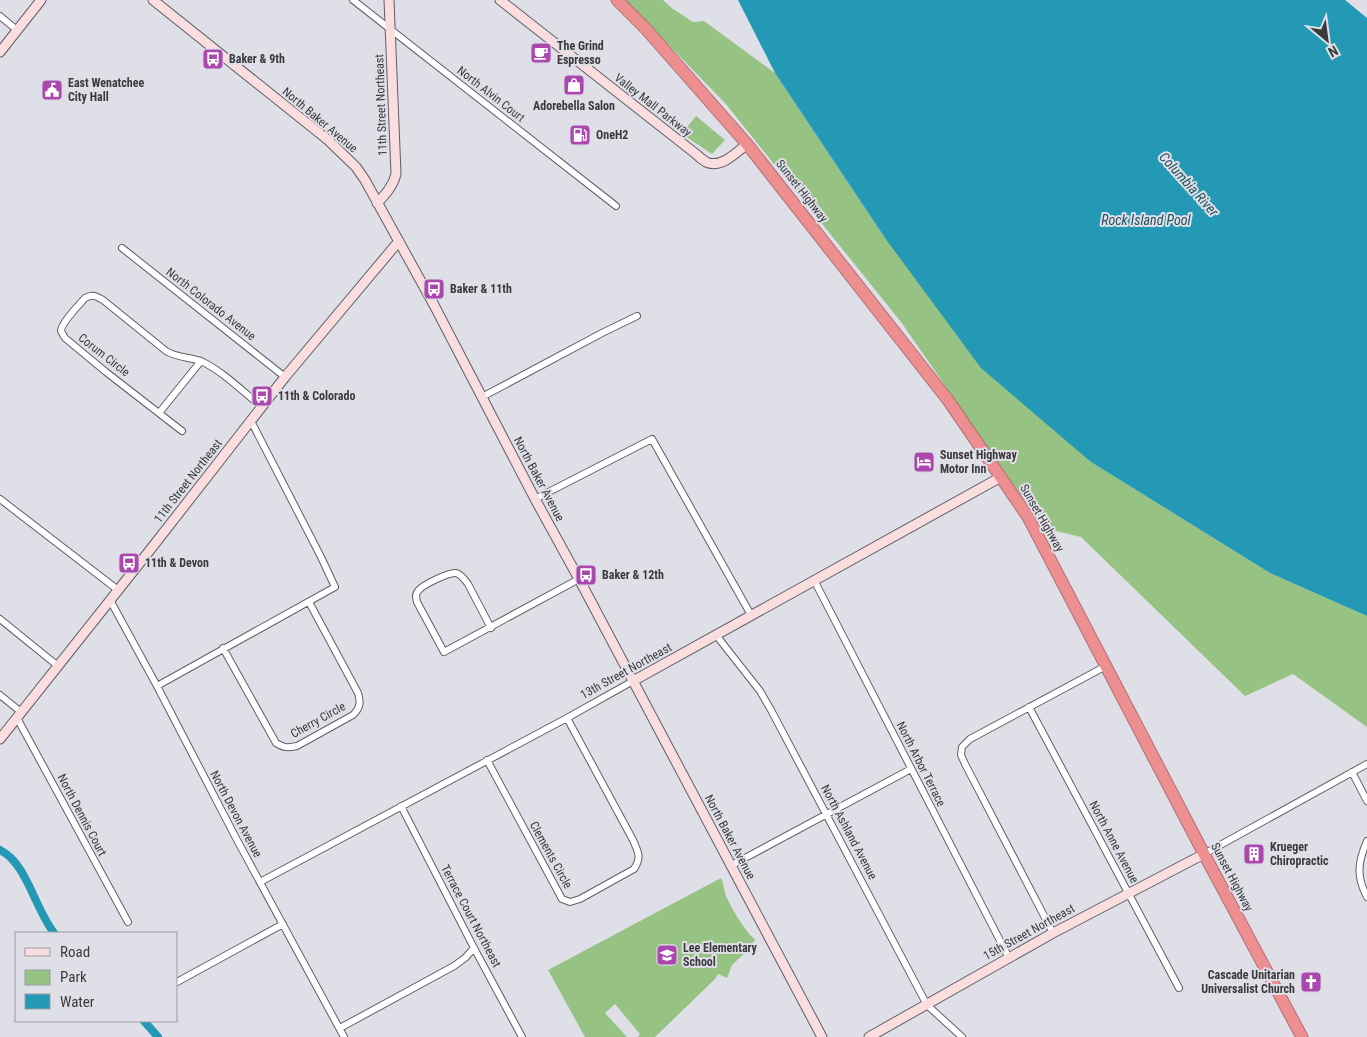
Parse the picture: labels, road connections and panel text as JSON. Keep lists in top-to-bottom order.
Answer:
{
  "streets": {
    "highway": ["Sunset Highway"],
    "street": [
      "North Alvin Court",
      "11th Street Northeast",
      "Valley Mall Parkway",
      "North Baker Avenue",
      "North Colorado Avenue",
      "Corum Circle",
      "13th Street Northeast",
      "Cherry Circle",
      "North Arbor Terrace",
      "North Devon Avenue",
      "North Dennis Court",
      "North Ashland Avenue",
      "North Anne Avenue",
      "Clements Circle",
      "Terrace Court Northeast",
      "15th Street Northeast"
    ]
  },
  "crossings": [
    ["North Alvin Court", "11th Street Northeast"],
    ["11th Street Northeast", "North Baker Avenue"],
    ["11th Street Northeast", "North Colorado Avenue"],
    ["11th Street Northeast", "Corum Circle"],
    ["11th Street Northeast", "North Devon Avenue"],
    ["11th Street Northeast", "North Dennis Court"],
    ["Valley Mall Parkway", "Sunset Highway"],
    ["North Baker Avenue", "13th Street Northeast"],
    ["Sunset Highway", "13th Street Northeast"],
    ["Sunset Highway", "15th Street Northeast"],
    ["13th Street Northeast", "North Arbor Terrace"],
    ["13th Street Northeast", "North Devon Avenue"],
    ["13th Street Northeast", "North Ashland Avenue"],
    ["13th Street Northeast", "Clements Circle"],
    ["13th Street Northeast", "Terrace Court Northeast"],
    ["North Arbor Terrace", "15th Street Northeast"],
    ["North Ashland Avenue", "15th Street Northeast"],
    ["North Anne Avenue", "15th Street Northeast"]
  ],
  "water": ["Columbia River", "Rock Island Pool"],
  "places": {
    "cafe": ["The Grind Espresso"],
    "bus stop": [
      "Baker & 9th",
      "Baker & 11th",
      "11th & Colorado",
      "11th & Devon",
      "Baker & 12th"
    ],
    "shop": ["Adorebella Salon"],
    "public building": ["East Wenatchee City Hall"],
    "fuel station": ["OneH2"],
    "hotel": ["Sunset Highway Motor Inn"],
    "building": ["Krueger Chiropractic"],
    "school or university": ["Lee Elementary School"],
    "church": ["Cascade Unitarian Universalist Church"]
  },
  "legend": ["Road", "Park", "Water"],
  "north": "bottom right"
}
